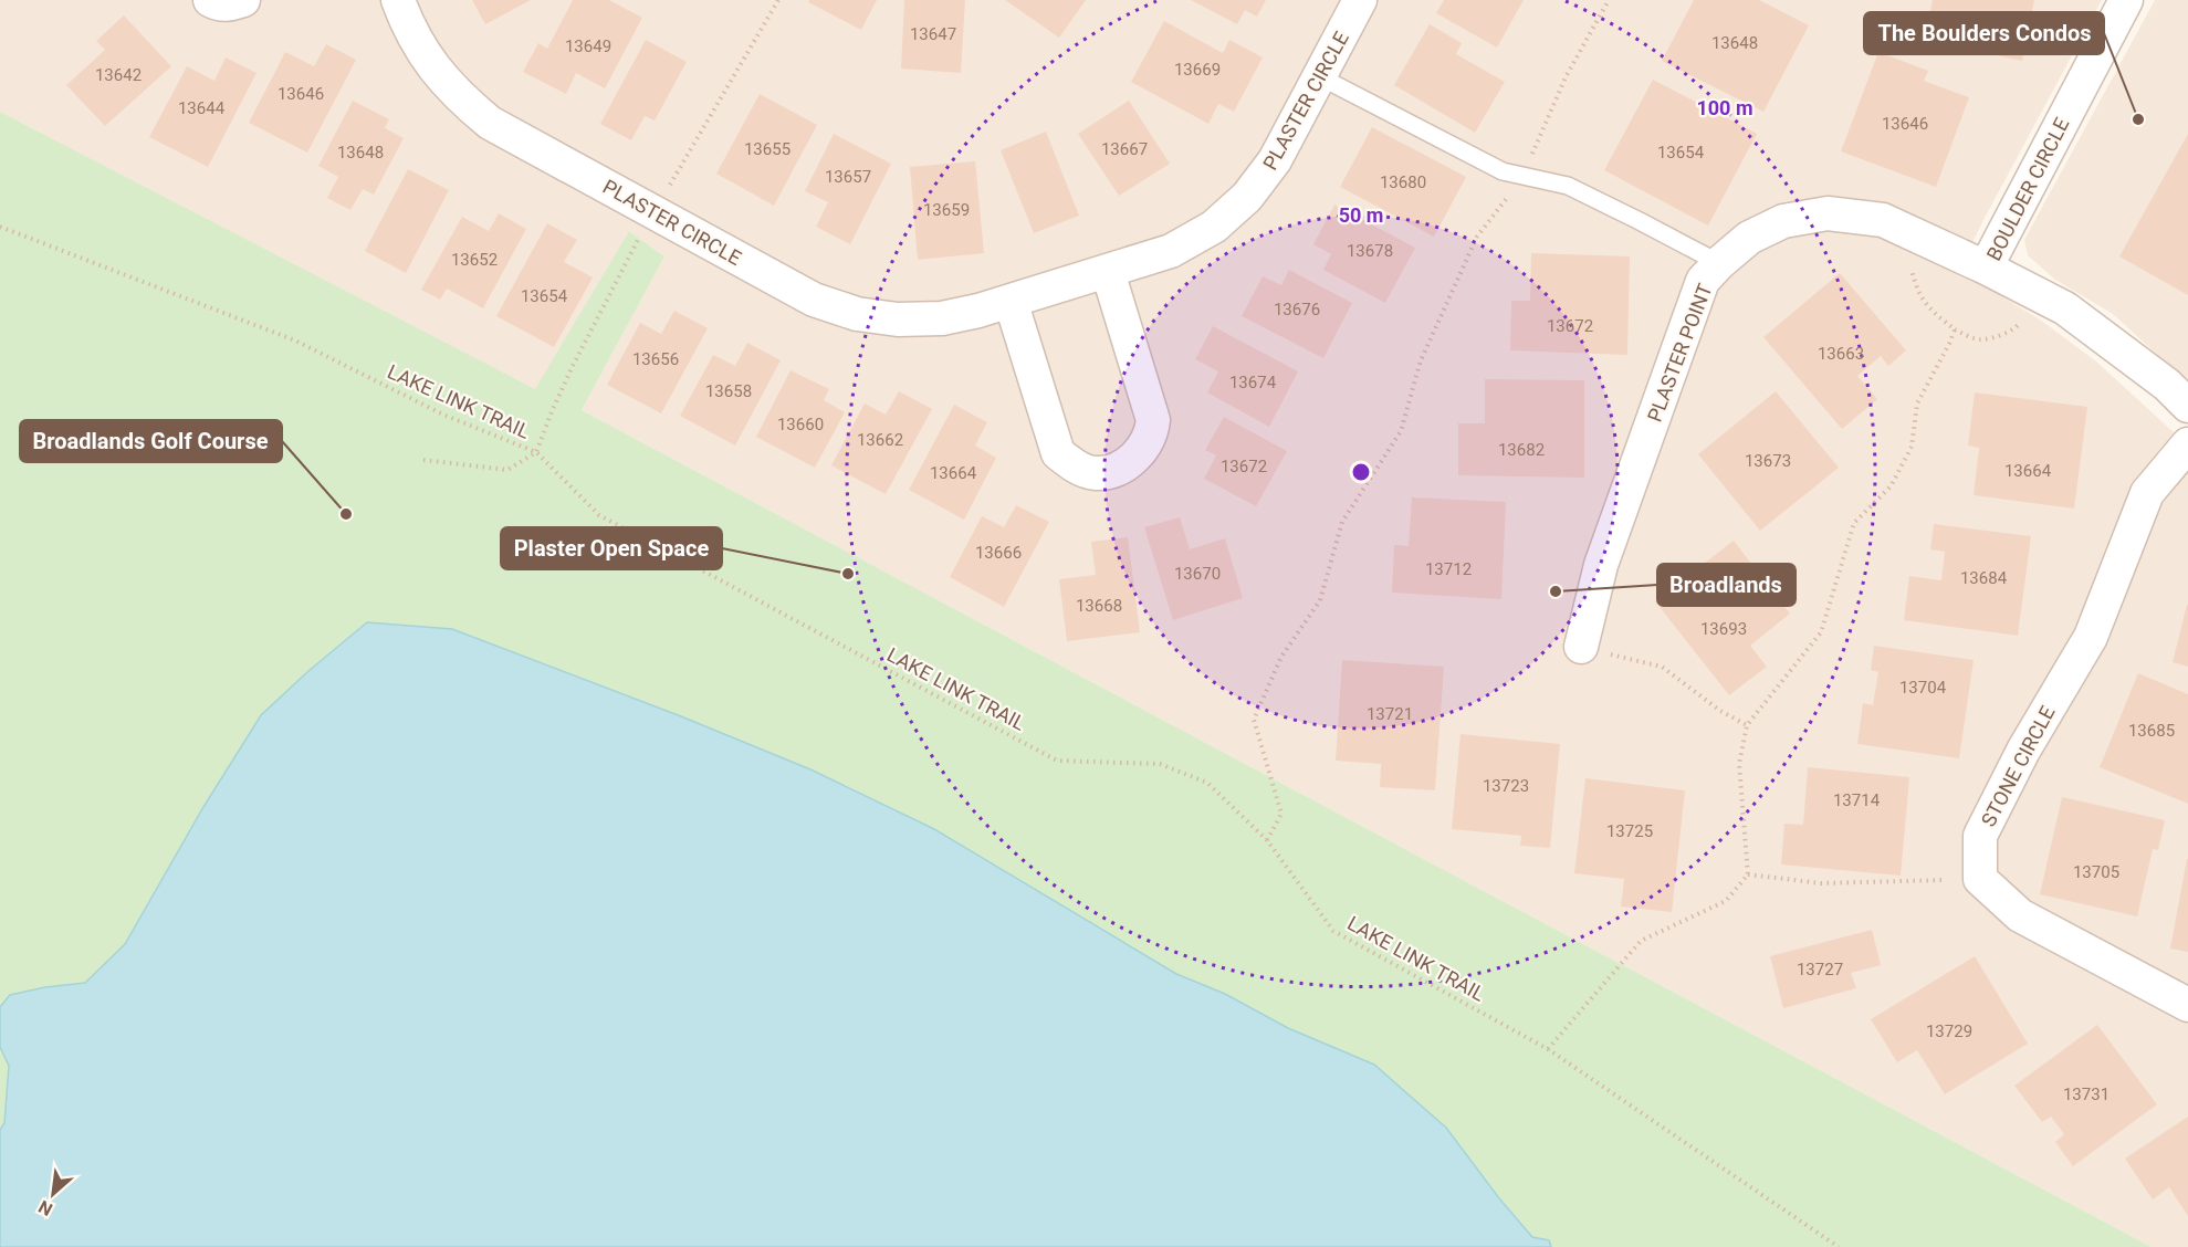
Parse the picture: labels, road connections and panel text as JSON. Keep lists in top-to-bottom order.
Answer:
{
  "streets": {
    "street": [
      "PLASTER CIRCLE",
      "BOULDER CIRCLE",
      "PLASTER POINT",
      "STONE CIRCLE"
    ],
    "path": ["LAKE LINK TRAIL"]
  },
  "crossings": [
    ["BOULDER CIRCLE", "PLASTER POINT"]
  ],
  "places": [
    "The Boulders Condos",
    "Broadlands Golf Course",
    "Plaster Open Space",
    "Broadlands"
  ],
  "house_numbers": [
    "13647",
    "13648",
    "13649",
    "13669",
    "13642",
    "13646",
    "13644",
    "13646",
    "13655",
    "13667",
    "13648",
    "13654",
    "13657",
    "13680",
    "13659",
    "13678",
    "13652",
    "13654",
    "13676",
    "13672",
    "13663",
    "13656",
    "13674",
    "13658",
    "13660",
    "13662",
    "13682",
    "13673",
    "13672",
    "13664",
    "13664",
    "13666",
    "13712",
    "13670",
    "13684",
    "13668",
    "13693",
    "13704",
    "13721",
    "13685",
    "13723",
    "13714",
    "13725",
    "13705",
    "13727",
    "13729",
    "13731"
  ],
  "north": "bottom left",
  "rings": ["100 m", "50 m"]
}
